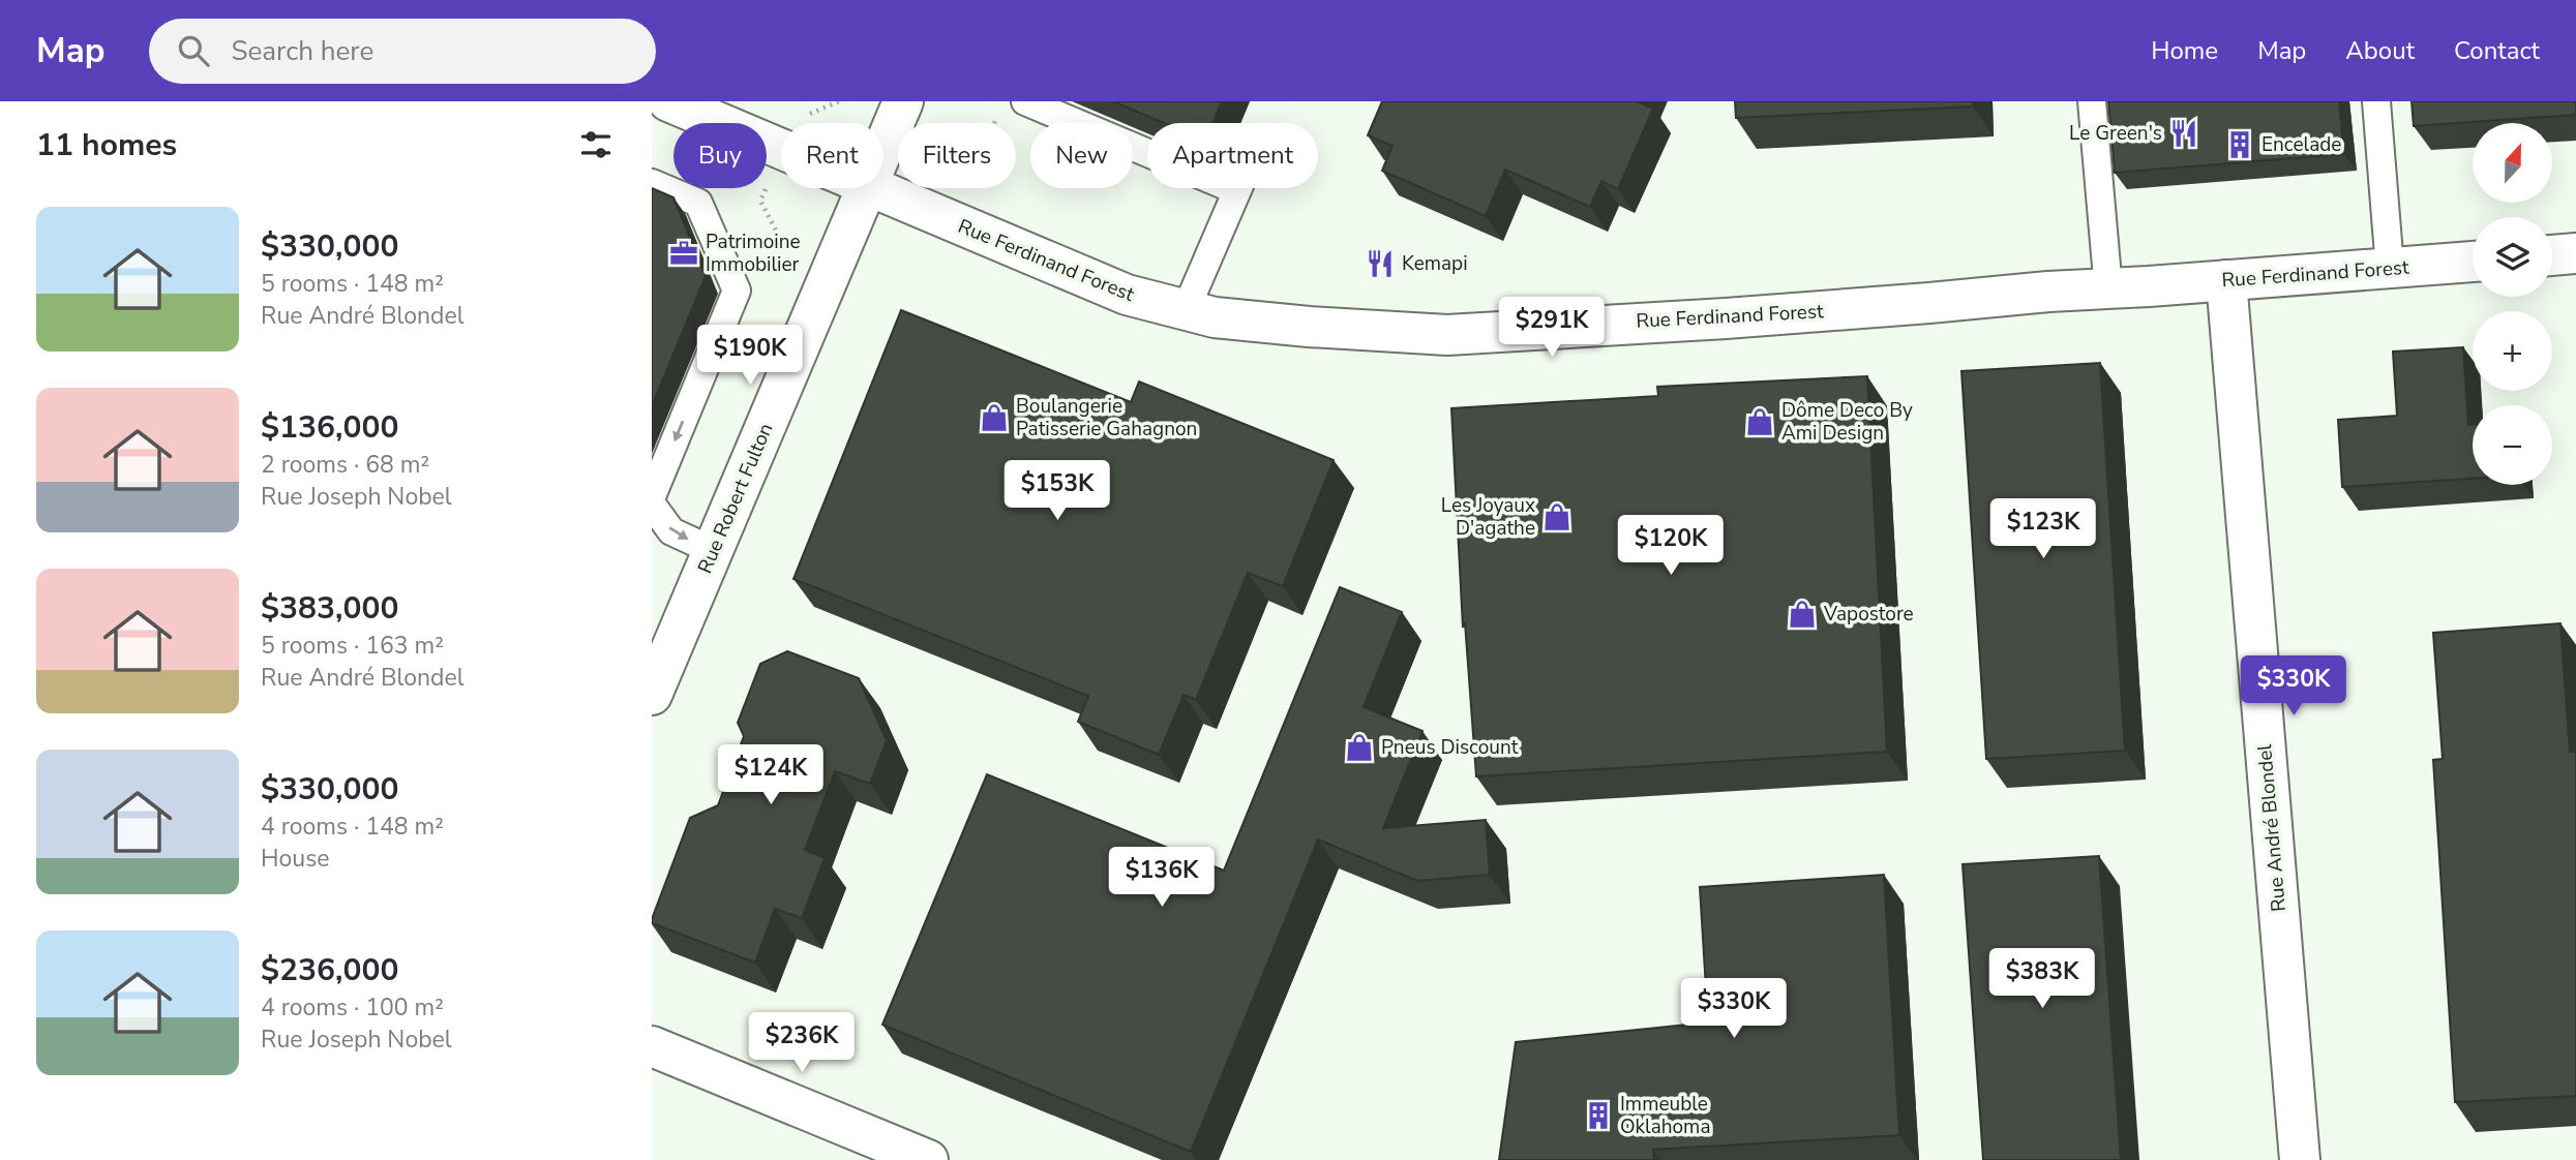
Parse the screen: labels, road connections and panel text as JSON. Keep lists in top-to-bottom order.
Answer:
{
  "streets": {
    "street": ["Rue Ferdinand Forest", "Rue Robert Fulton", "Rue André Blondel"]
  },
  "crossings": [
    ["Rue Ferdinand Forest", "Rue André Blondel"]
  ],
  "places": {
    "restaurant": ["Le Green's", "Kemapi"],
    "building": ["Encelade", "Immeuble Oklahoma"],
    "office": ["Patrimoine Immobilier"],
    "shop": [
      "Boulangerie Patisserie Gahagnon",
      "Dôme Deco By Ami Design",
      "Les Joyaux D'agathe",
      "Vapostore",
      "Pneus Discount"
    ]
  },
  "north": "top",
  "page": {
    "header": "Map",
    "search": "Search here",
    "nav": [
      "Home",
      "Map",
      "About",
      "Contact"
    ],
    "heading": "11 homes",
    "map_buttons": ["+", "−"],
    "chip": [
      "Buy",
      "Rent",
      "Filters",
      "New",
      "Apartment"
    ],
    "list": [
      {
        "name": "$330,000",
        "note": "5 rooms · 148 m² · Rue André Blondel"
      },
      {
        "name": "$136,000",
        "note": "2 rooms · 68 m² · Rue Joseph Nobel"
      },
      {
        "name": "$383,000",
        "note": "5 rooms · 163 m² · Rue André Blondel"
      },
      {
        "name": "$330,000",
        "note": "4 rooms · 148 m² · House"
      },
      {
        "name": "$236,000",
        "note": "4 rooms · 100 m² · Rue Joseph Nobel"
      }
    ],
    "price": [
      "$291K",
      "$190K",
      "$153K",
      "$123K",
      "$120K",
      "$330K",
      "$124K",
      "$136K",
      "$383K",
      "$330K",
      "$236K"
    ]
  }
}
